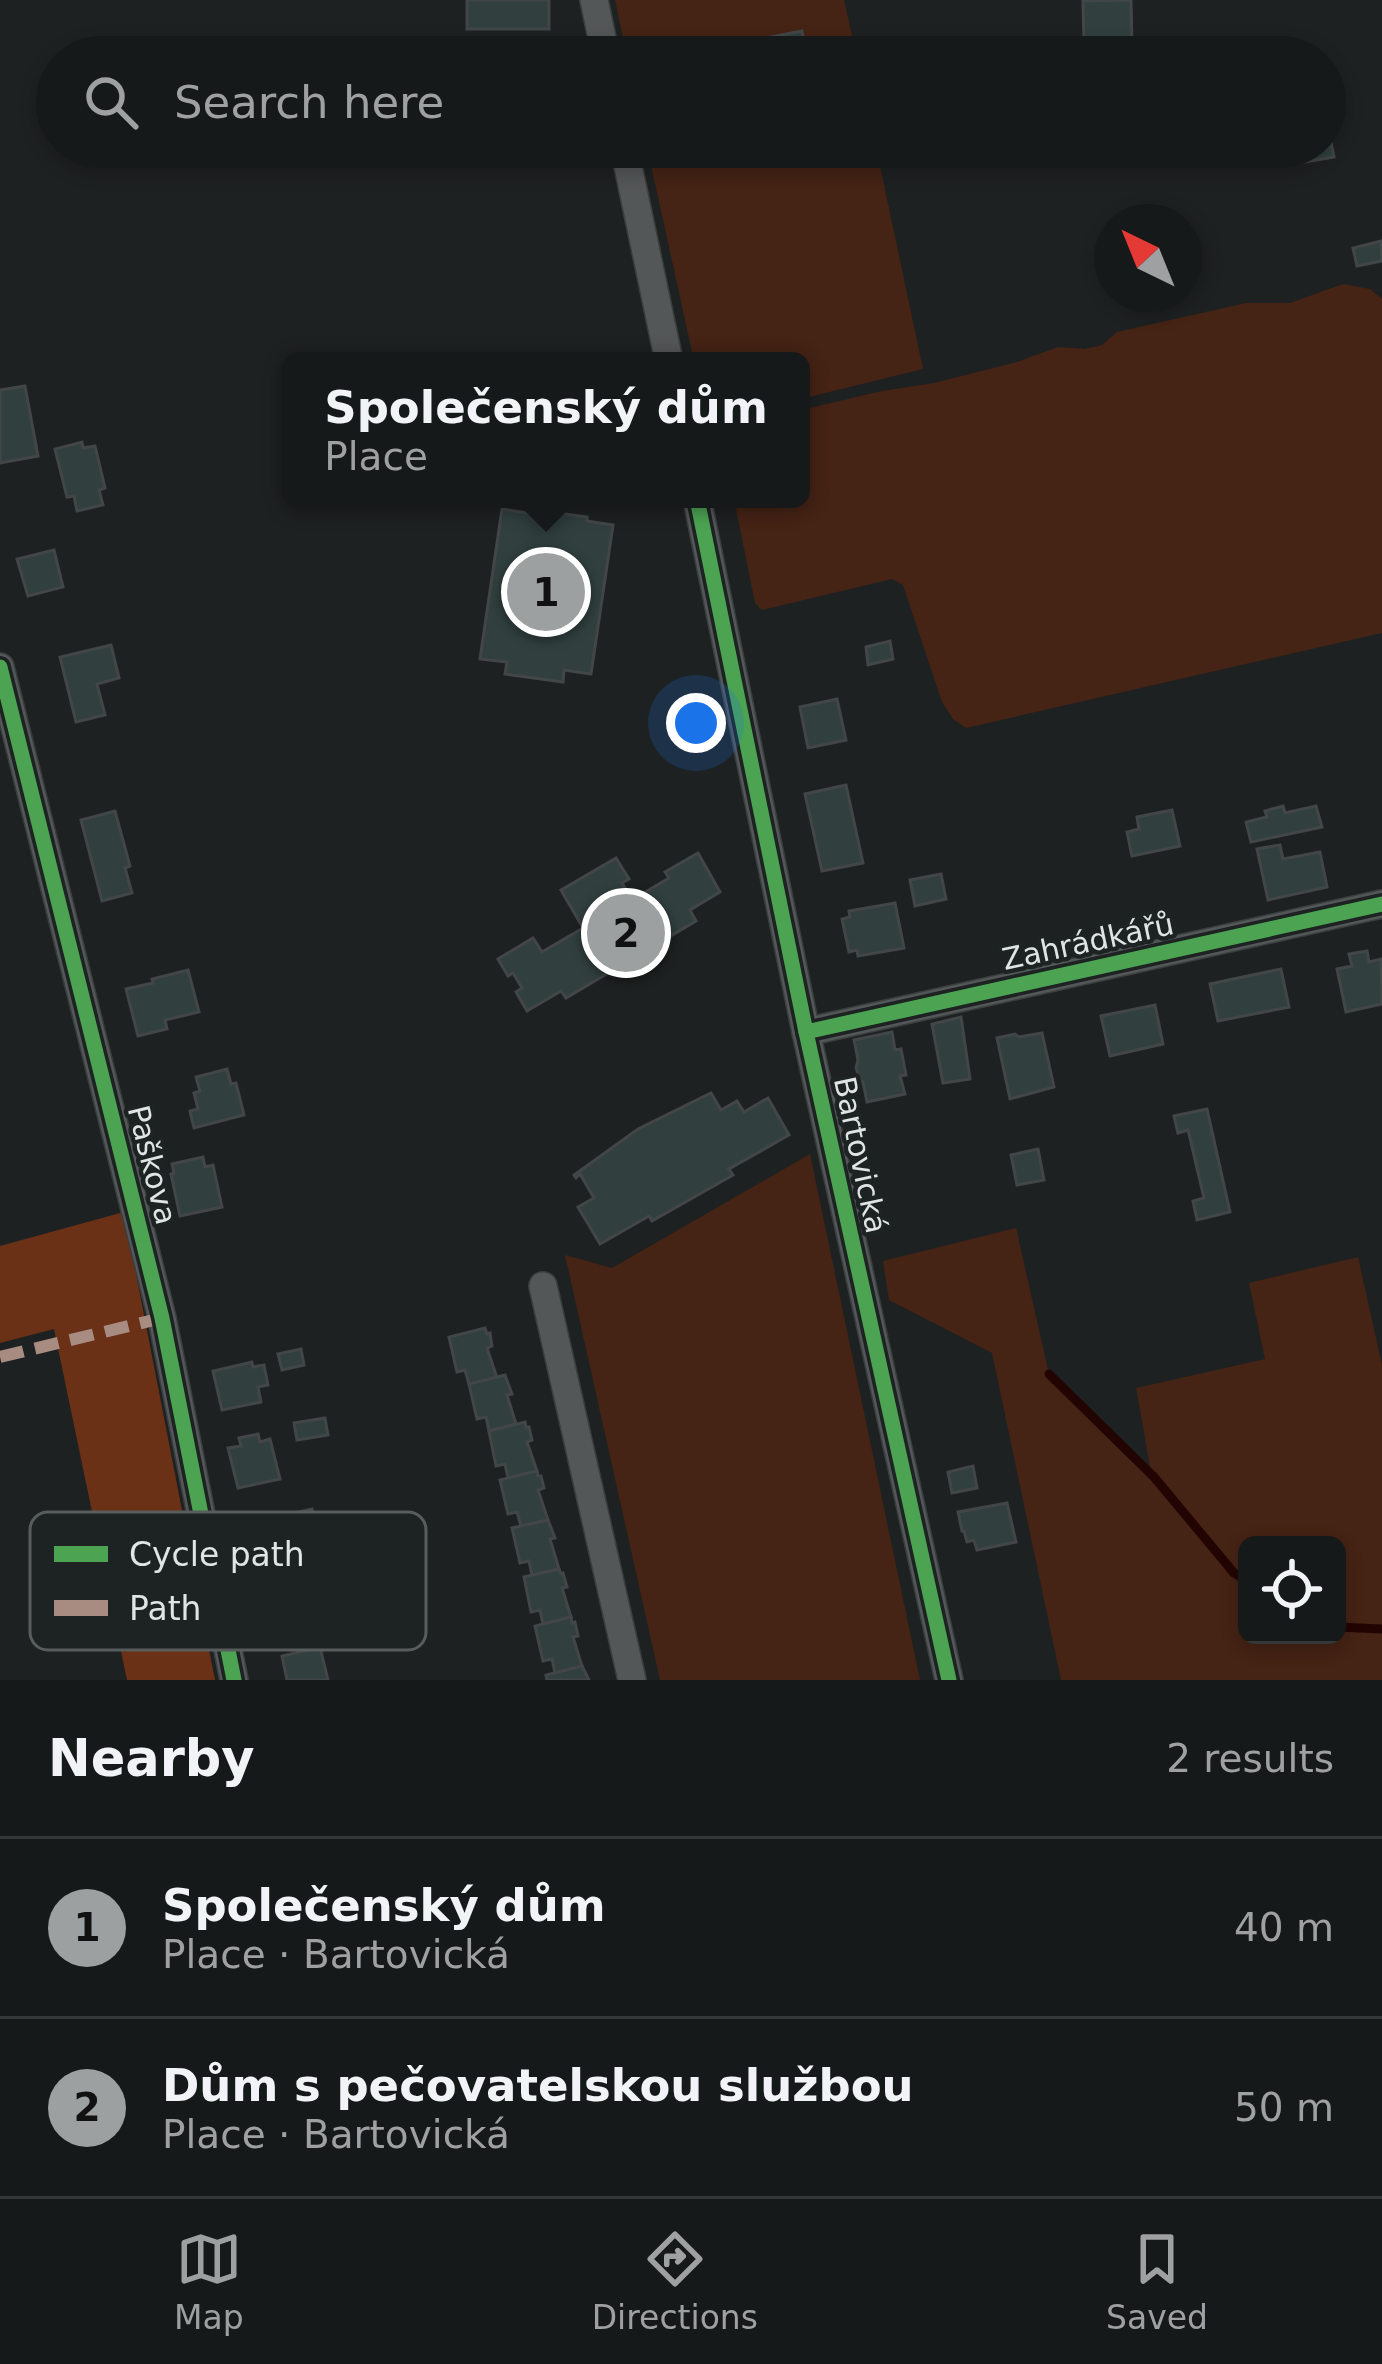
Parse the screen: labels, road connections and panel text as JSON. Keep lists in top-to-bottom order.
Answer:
{
  "streets": {
    "street": ["Zahrádkářů", "Bartovická", "Paškova"]
  },
  "crossings": [
    ["Zahrádkářů", "Bartovická"]
  ],
  "legend": ["Cycle path", "Path"],
  "north": "top left",
  "page": {
    "search": "Search here",
    "popup": ["Společenský dům", "Place"],
    "pins": ["1", "2"],
    "heading": ["Nearby", "2 results"],
    "list": [
      {
        "mark": "1",
        "name": "Společenský dům",
        "note": "Place · Bartovická",
        "value": "40 m"
      },
      {
        "mark": "2",
        "name": "Dům s pečovatelskou službou",
        "note": "Place · Bartovická",
        "value": "50 m"
      }
    ],
    "nav": ["Map", "Directions", "Saved"]
  }
}
